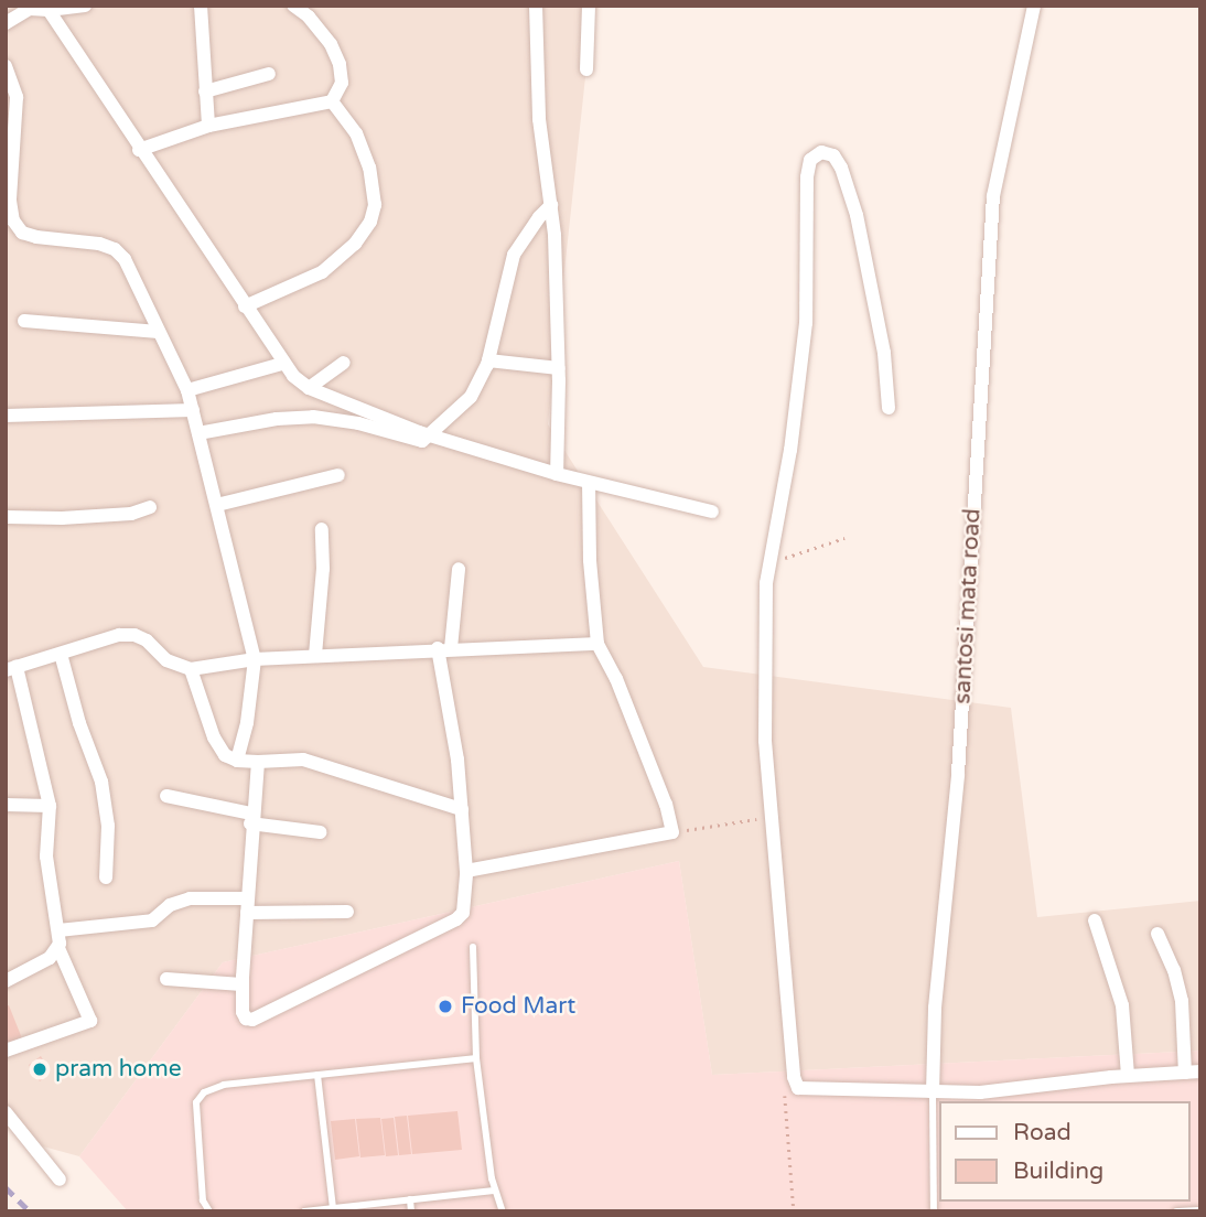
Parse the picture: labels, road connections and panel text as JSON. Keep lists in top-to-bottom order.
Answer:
{
  "streets": {
    "street": ["santosi mata road"]
  },
  "places": ["Food Mart", "pram home"],
  "legend": ["Road", "Building"]
}
